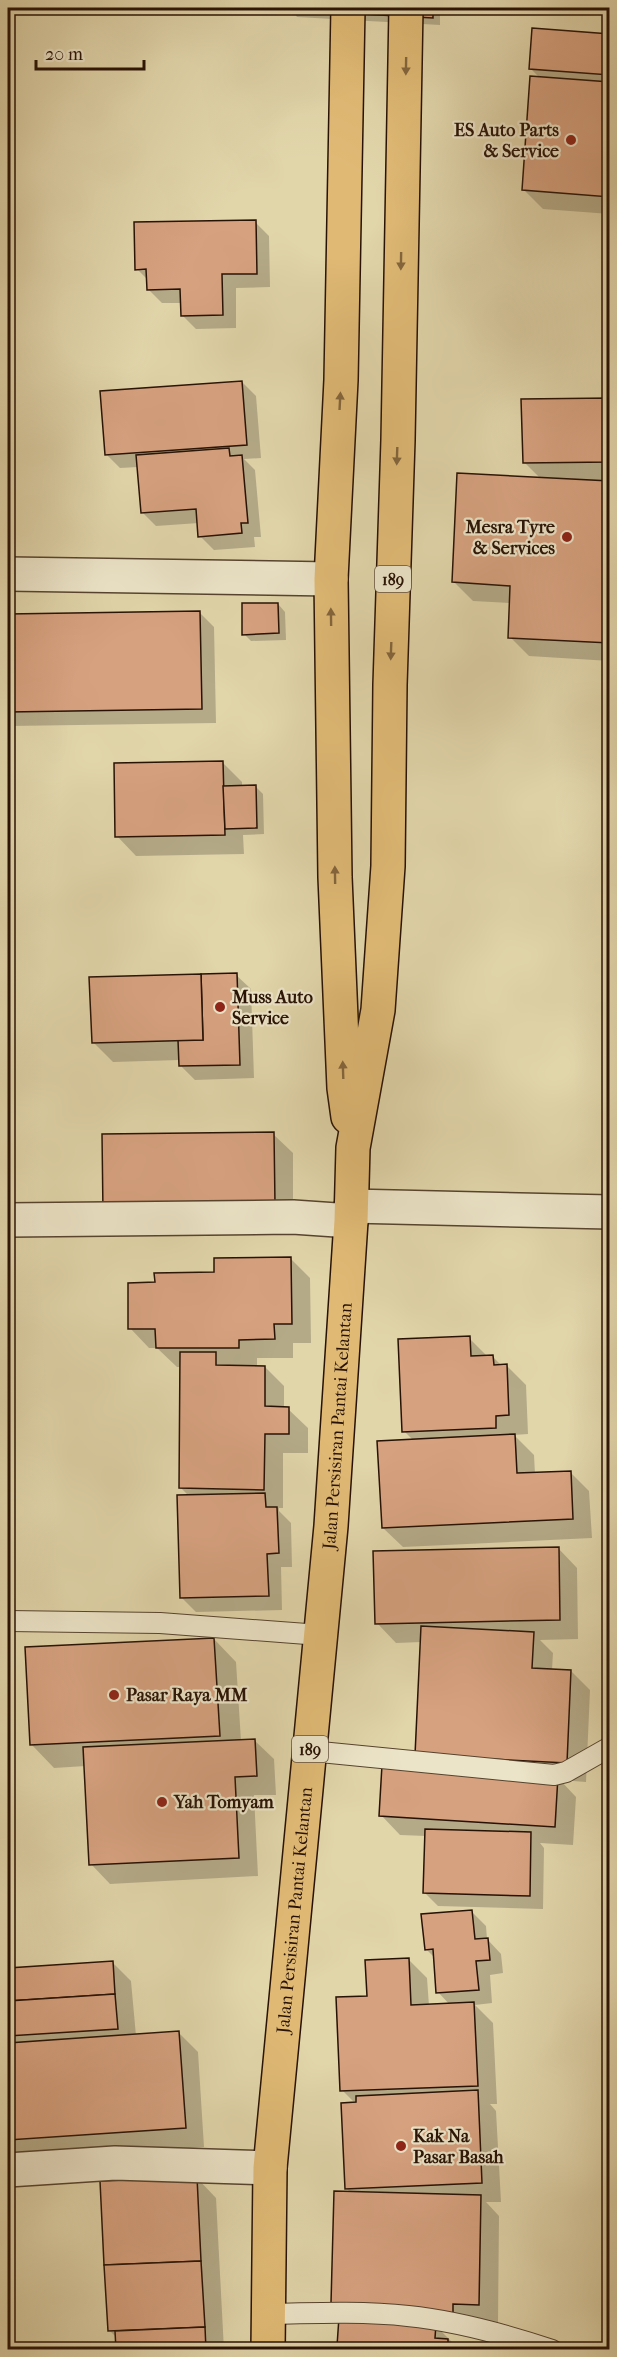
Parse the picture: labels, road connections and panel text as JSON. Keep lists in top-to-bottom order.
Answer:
{
  "streets": {
    "main road": ["189", "Jalan Persisiran Pantai Kelantan"]
  },
  "crossings": [
    ["189", "Jalan Persisiran Pantai Kelantan"]
  ],
  "places": [
    "ES Auto Parts & Service",
    "Mesra Tyre & Services",
    "Muss Auto Service",
    "Pasar Raya MM",
    "Yah Tomyam",
    "Kak Na Pasar Basah"
  ],
  "scale_bar": "20 m"
}
